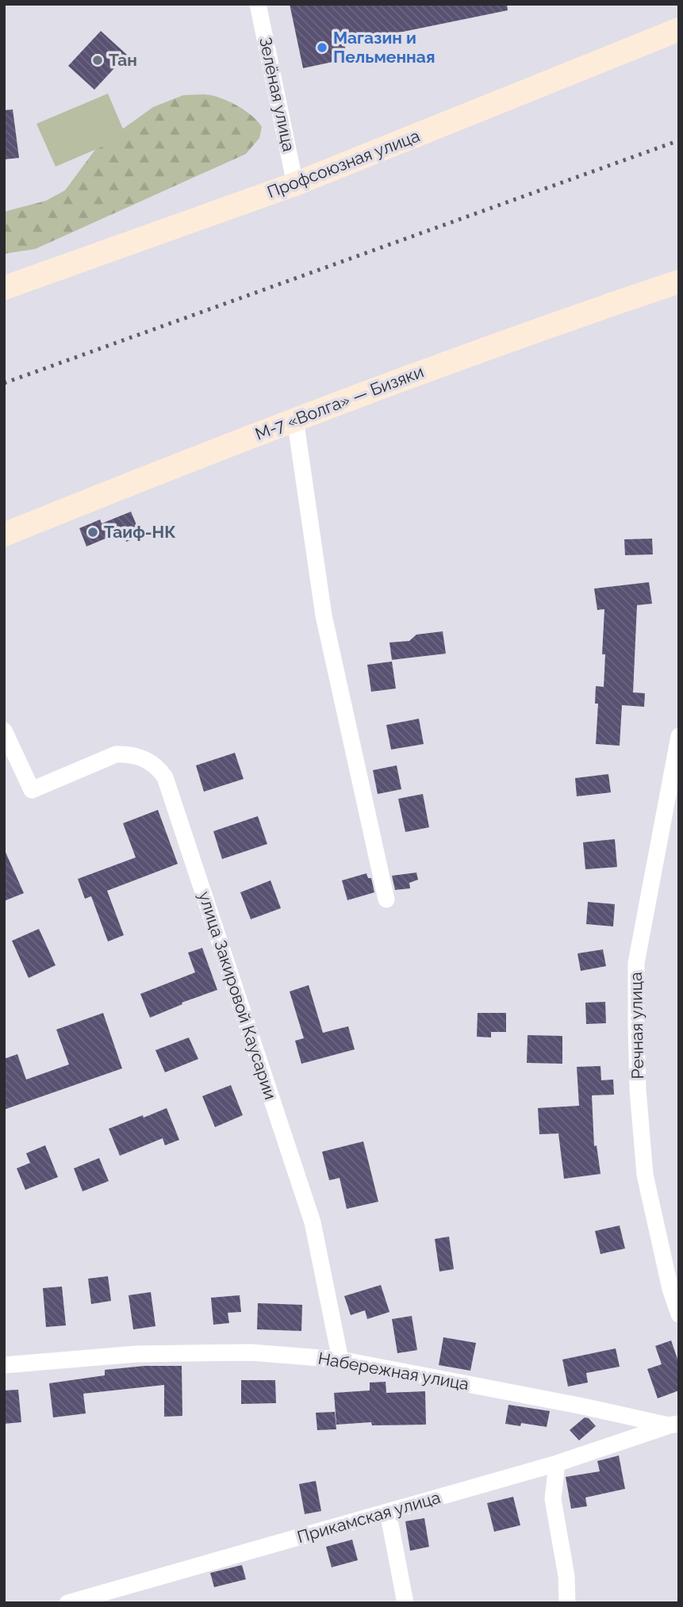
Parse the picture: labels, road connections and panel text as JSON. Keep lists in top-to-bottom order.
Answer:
{
  "streets": {
    "main road": ["Профсоюзная улица", "М-7 «Волга» — Бизяки"],
    "street": [
      "Зелёная улица",
      "улица Закировой Каусарии",
      "Речная улица",
      "Набережная улица",
      "Прикамская улица"
    ]
  },
  "crossings": [
    ["Зелёная улица", "Профсоюзная улица"],
    ["улица Закировой Каусарии", "Набережная улица"],
    ["Набережная улица", "Прикамская улица"]
  ],
  "places": ["Магазин и Пельменная", "Тан", "Таиф-НК"]
}
